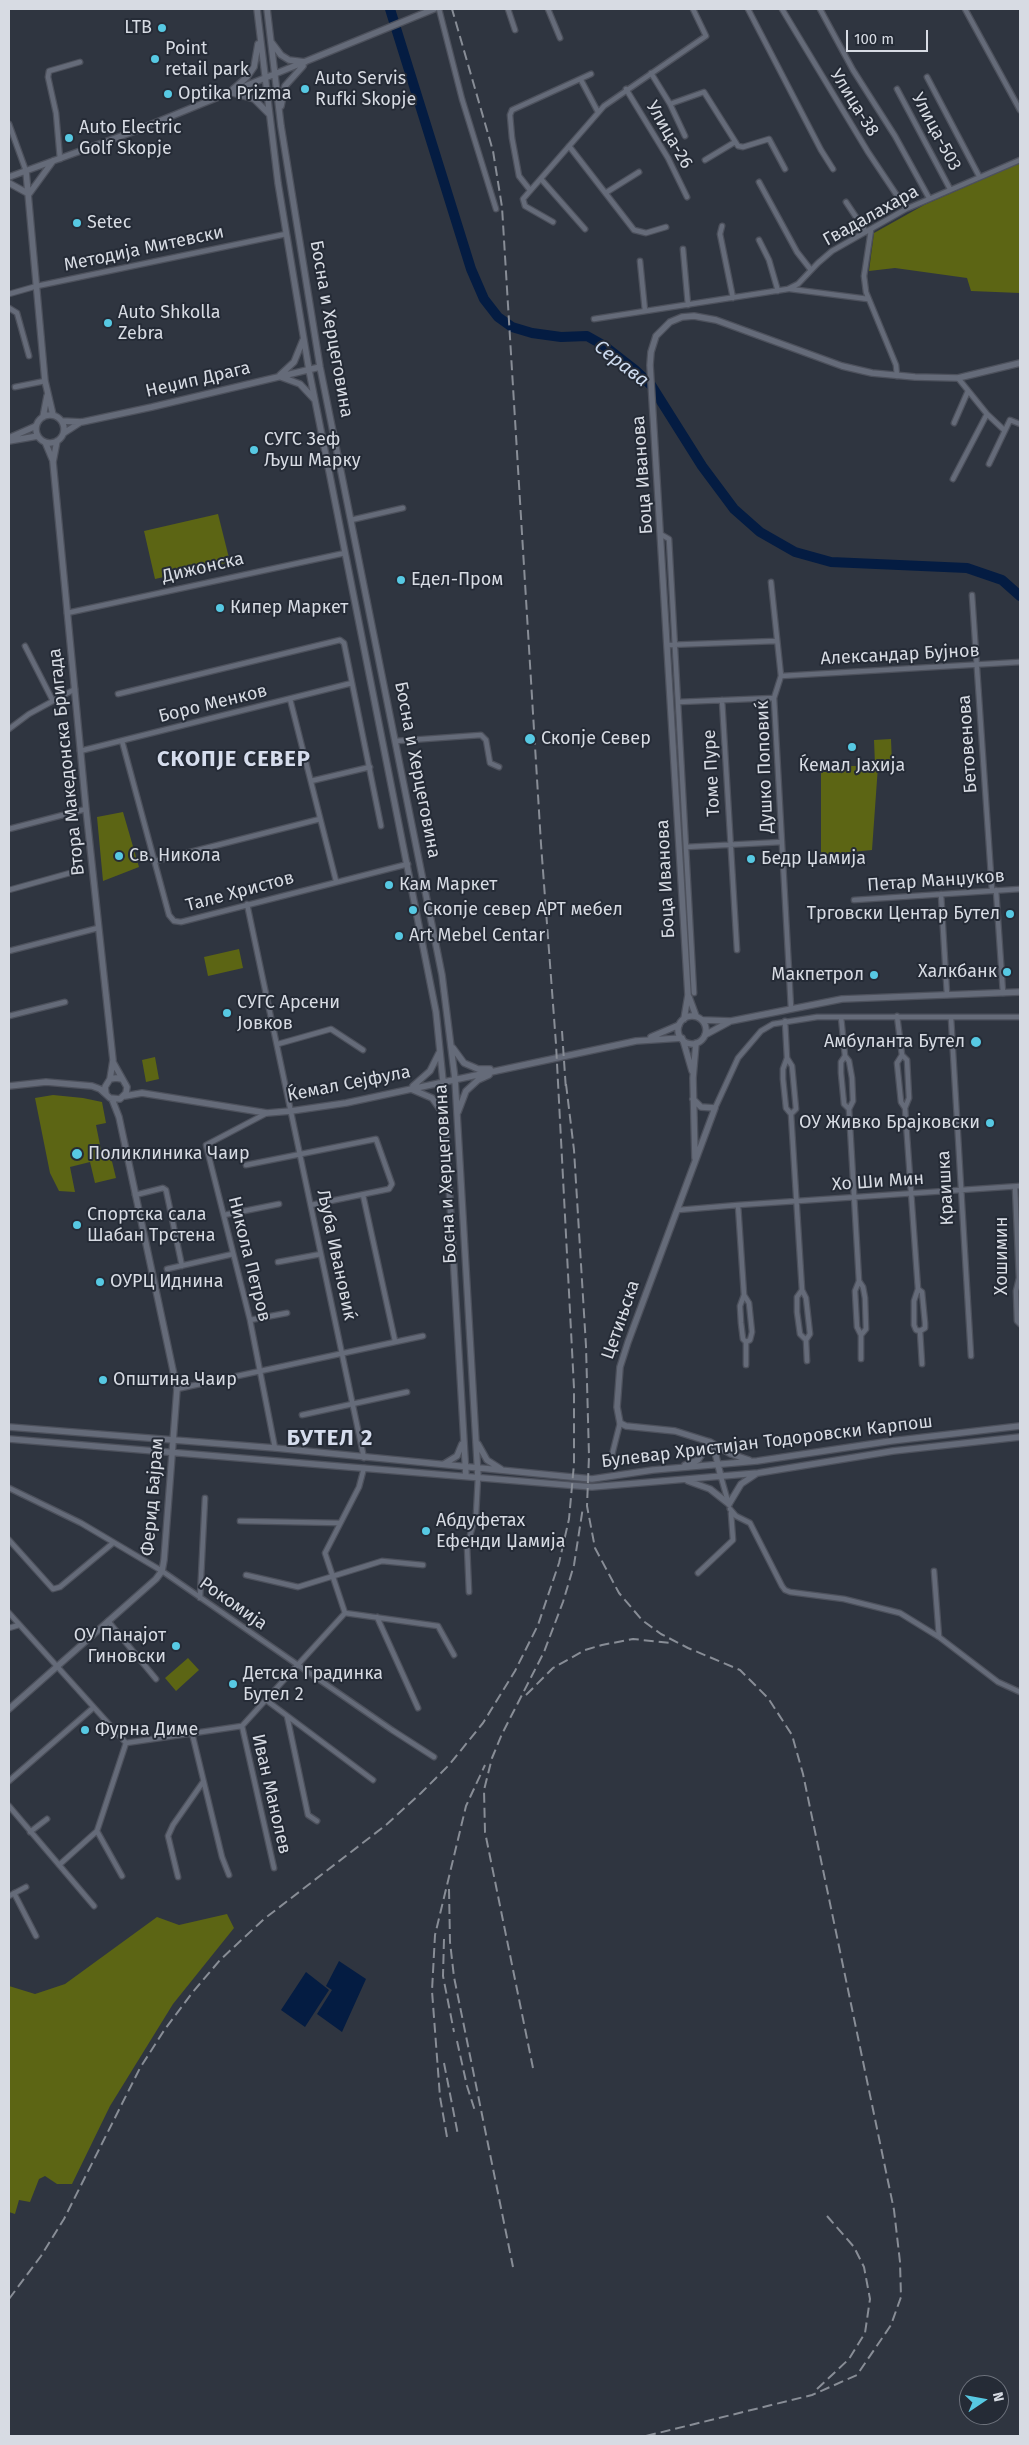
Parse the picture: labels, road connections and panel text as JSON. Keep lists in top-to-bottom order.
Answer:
{
  "streets": {
    "street": [
      "Улица-38",
      "Улица-503",
      "Улица-26",
      "Гвадалахара",
      "Методија Митевски",
      "Босна и Херцеговина",
      "Неџип Драга",
      "Боца Иванова",
      "Дижонска",
      "Александар Бујнов",
      "Боро Менков",
      "Бетовенова",
      "Втора Македонска Бригада",
      "Душко Поповиќ",
      "Томе Пуре",
      "Петар Манџуков",
      "Тале Христов",
      "Ќемал Сејфула",
      "Хо Ши Мин",
      "Краишка",
      "Љуба Ивановиќ",
      "Хошимин",
      "Никола Петров",
      "Цетињска",
      "Булевар Христијан Тодоровски Карпош",
      "Ферид Бајрам",
      "Рокомија",
      "Иван Манолев"
    ]
  },
  "crossings": [
    ["Улица-38", "Гвадалахара"],
    ["Улица-503", "Гвадалахара"],
    ["Методија Митевски", "Босна и Херцеговина"],
    ["Босна и Херцеговина", "Неџип Драга"],
    ["Босна и Херцеговина", "Дижонска"],
    ["Босна и Херцеговина", "Тале Христов"],
    ["Босна и Херцеговина", "Ќемал Сејфула"],
    ["Босна и Херцеговина", "Булевар Христијан Тодоровски Карпош"],
    ["Неџип Драга", "Втора Македонска Бригада"],
    ["Дижонска", "Втора Македонска Бригада"],
    ["Александар Бујнов", "Бетовенова"],
    ["Александар Бујнов", "Душко Поповиќ"],
    ["Боро Менков", "Втора Македонска Бригада"],
    ["Боро Менков", "Тале Христов"],
    ["Бетовенова", "Петар Манџуков"],
    ["Втора Македонска Бригада", "Ќемал Сејфула"],
    ["Тале Христов", "Љуба Ивановиќ"],
    ["Ќемал Сејфула", "Љуба Ивановиќ"],
    ["Ќемал Сејфула", "Никола Петров"],
    ["Хо Ши Мин", "Краишка"],
    ["Хо Ши Мин", "Хошимин"],
    ["Хо Ши Мин", "Цетињска"],
    ["Љуба Ивановиќ", "Булевар Христијан Тодоровски Карпош"],
    ["Никола Петров", "Булевар Христијан Тодоровски Карпош"],
    ["Булевар Христијан Тодоровски Карпош", "Ферид Бајрам"],
    ["Ферид Бајрам", "Рокомија"],
    ["Рокомија", "Иван Манолев"]
  ],
  "districts": ["СКОПЈЕ СЕВЕР", "БУТЕЛ 2"],
  "water": ["Серава"],
  "places": [
    "LTB",
    "Point retail park",
    "Auto Servis Rufki Skopje",
    "Optika Prizma",
    "Auto Electric Golf Skopje",
    "Setec",
    "Auto Shkolla Zebra",
    "СУГС Зеф Љуш Марку",
    "Едел-Пром",
    "Кипер Маркет",
    "Скопје Север",
    "Ќемал Јахија",
    "Св. Никола",
    "Бедр Џамија",
    "Кам Маркет",
    "Скопје север АРТ мебел",
    "Трговски Центар Бутел",
    "Art Mebel Centar",
    "Халкбанк",
    "Макпетрол",
    "СУГС Арсени Јовков",
    "Амбуланта Бутел",
    "ОУ Живко Брајковски",
    "Поликлиника Чаир",
    "Спортска сала Шабан Трстена",
    "ОУРЦ Иднина",
    "Општина Чаир",
    "Абдуфетах Ефенди Џамија",
    "ОУ Панајот Гиновски",
    "Детска Градинка Бутел 2",
    "Фурна Диме"
  ],
  "scale_bar": "100 m",
  "north": "right"
}
